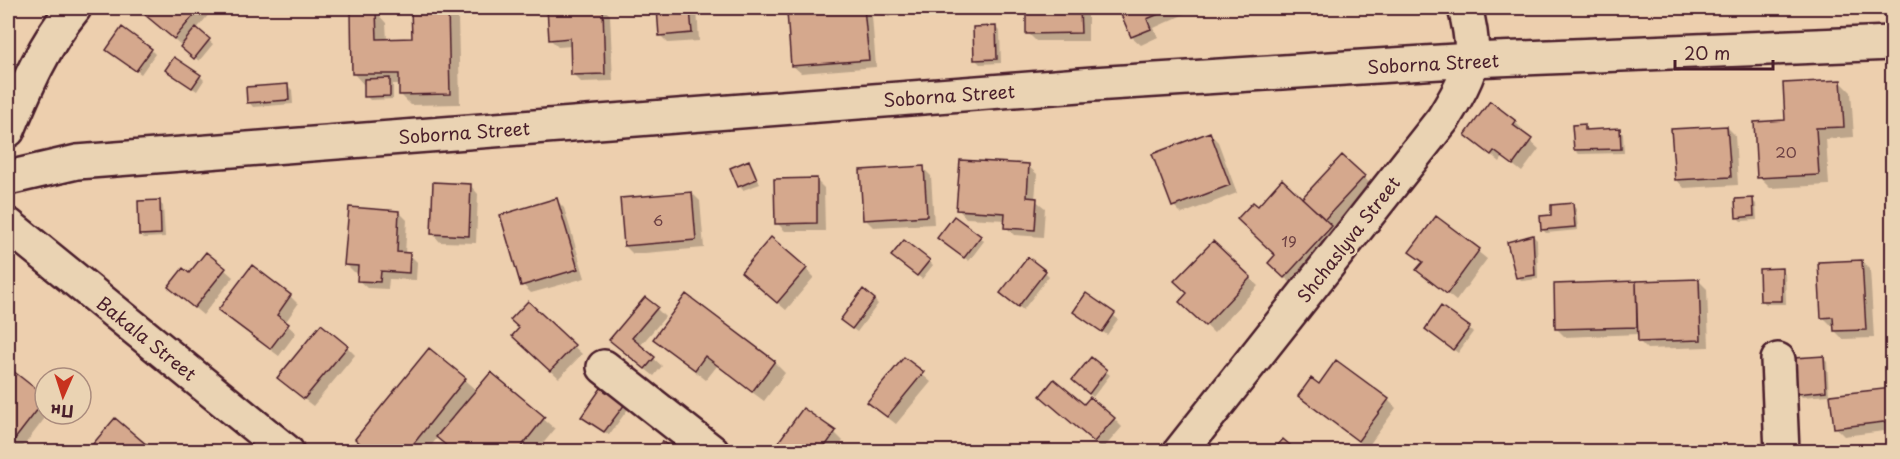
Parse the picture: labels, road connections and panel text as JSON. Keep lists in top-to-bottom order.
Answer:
{
  "streets": {
    "street": ["Soborna Street", "Shchaslyva Street", "Bakala Street"]
  },
  "crossings": [
    ["Soborna Street", "Shchaslyva Street"]
  ],
  "house_numbers": ["20", "6", "19"],
  "scale_bar": "20 m",
  "north": "bottom"
}
